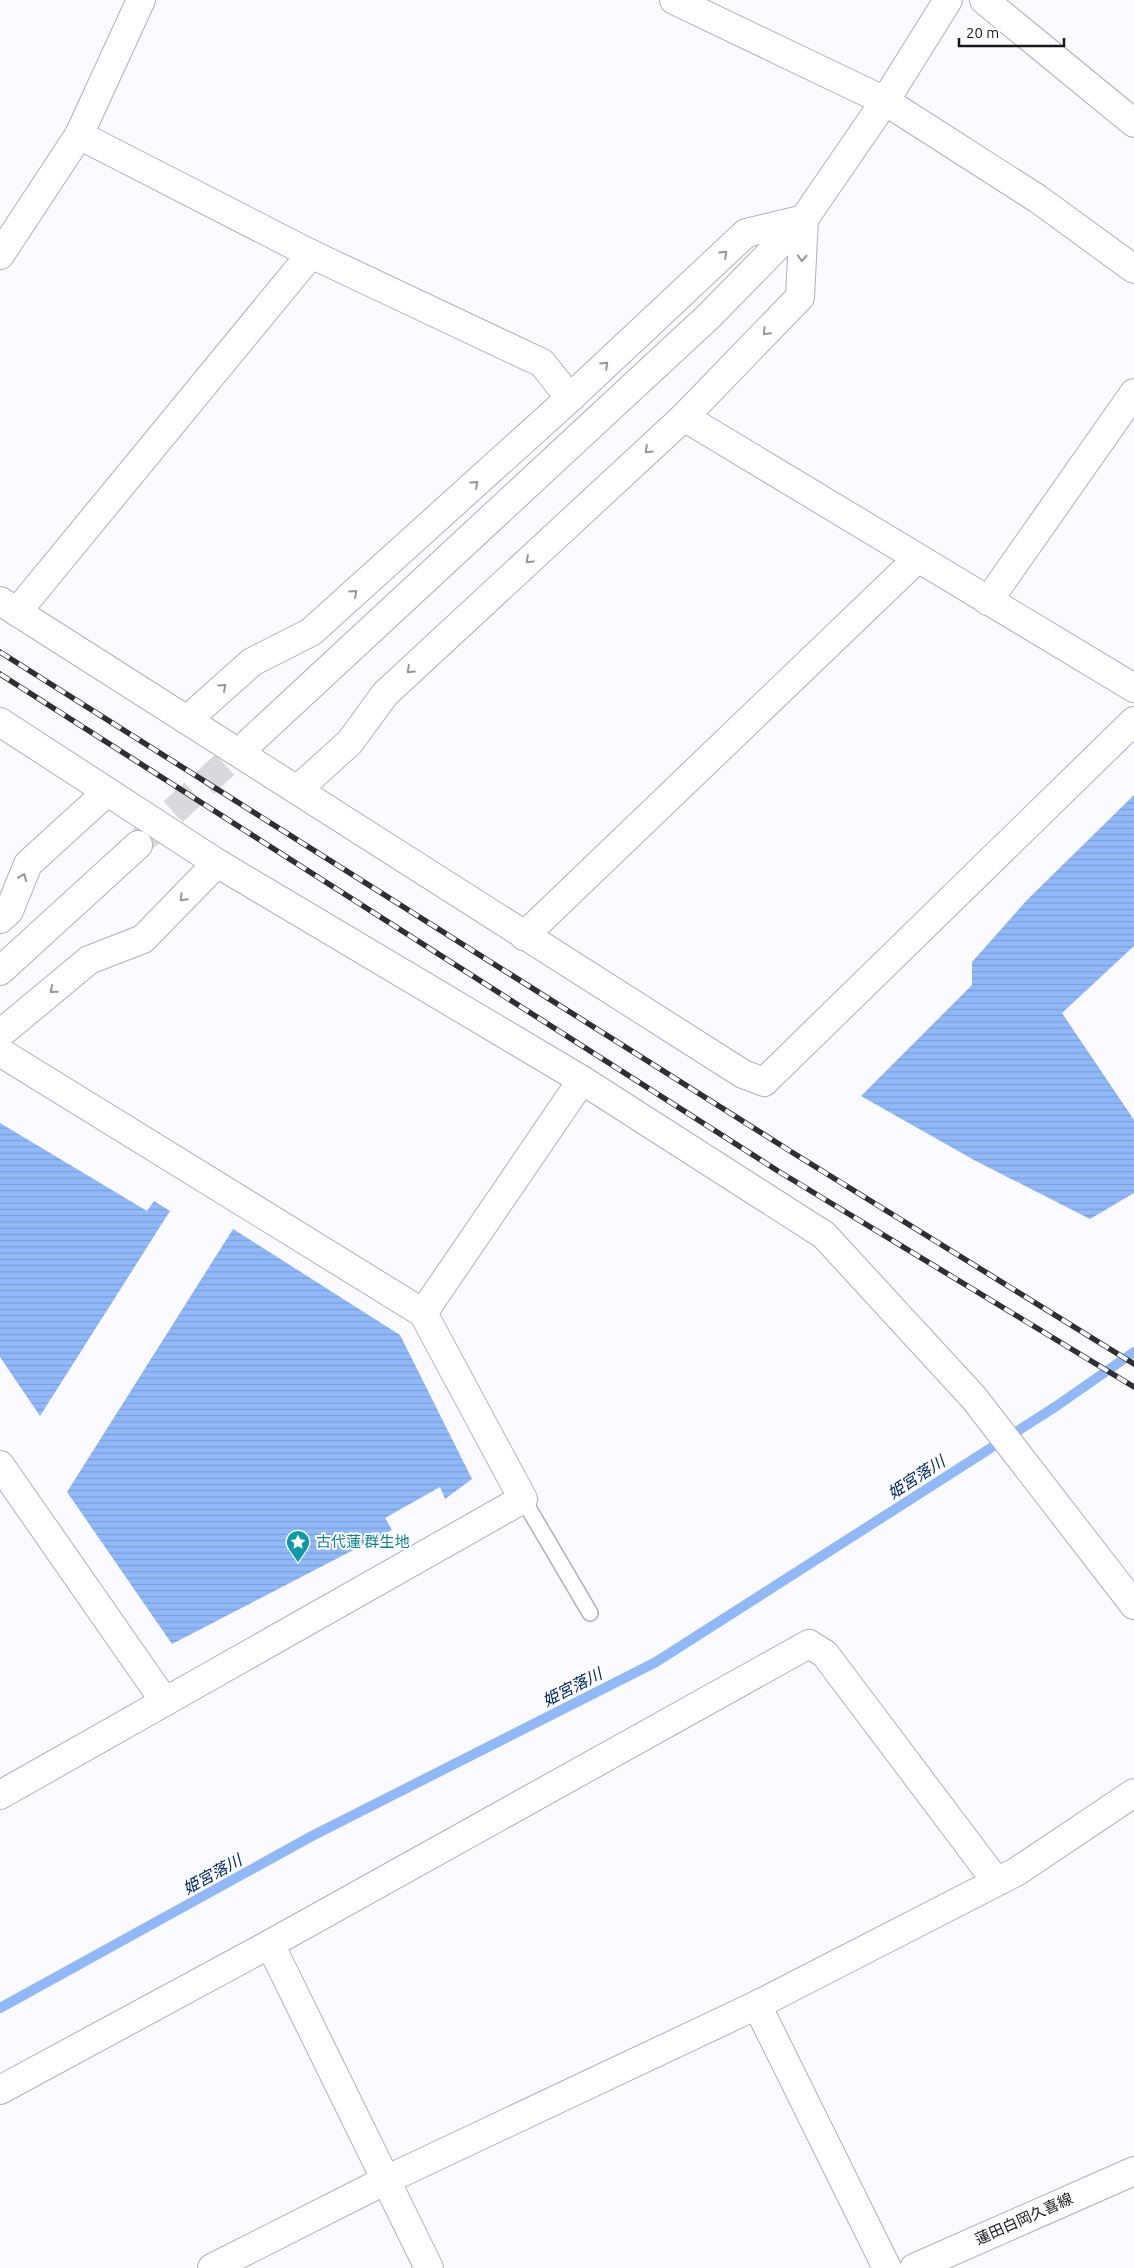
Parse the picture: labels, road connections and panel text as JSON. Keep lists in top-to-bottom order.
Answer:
{
  "streets": {
    "street": ["蓮田白岡久喜線"]
  },
  "water": ["姫宮落川"],
  "places": {
    "place": ["古代蓮 群生地"]
  },
  "scale_bar": "20 m"
}
